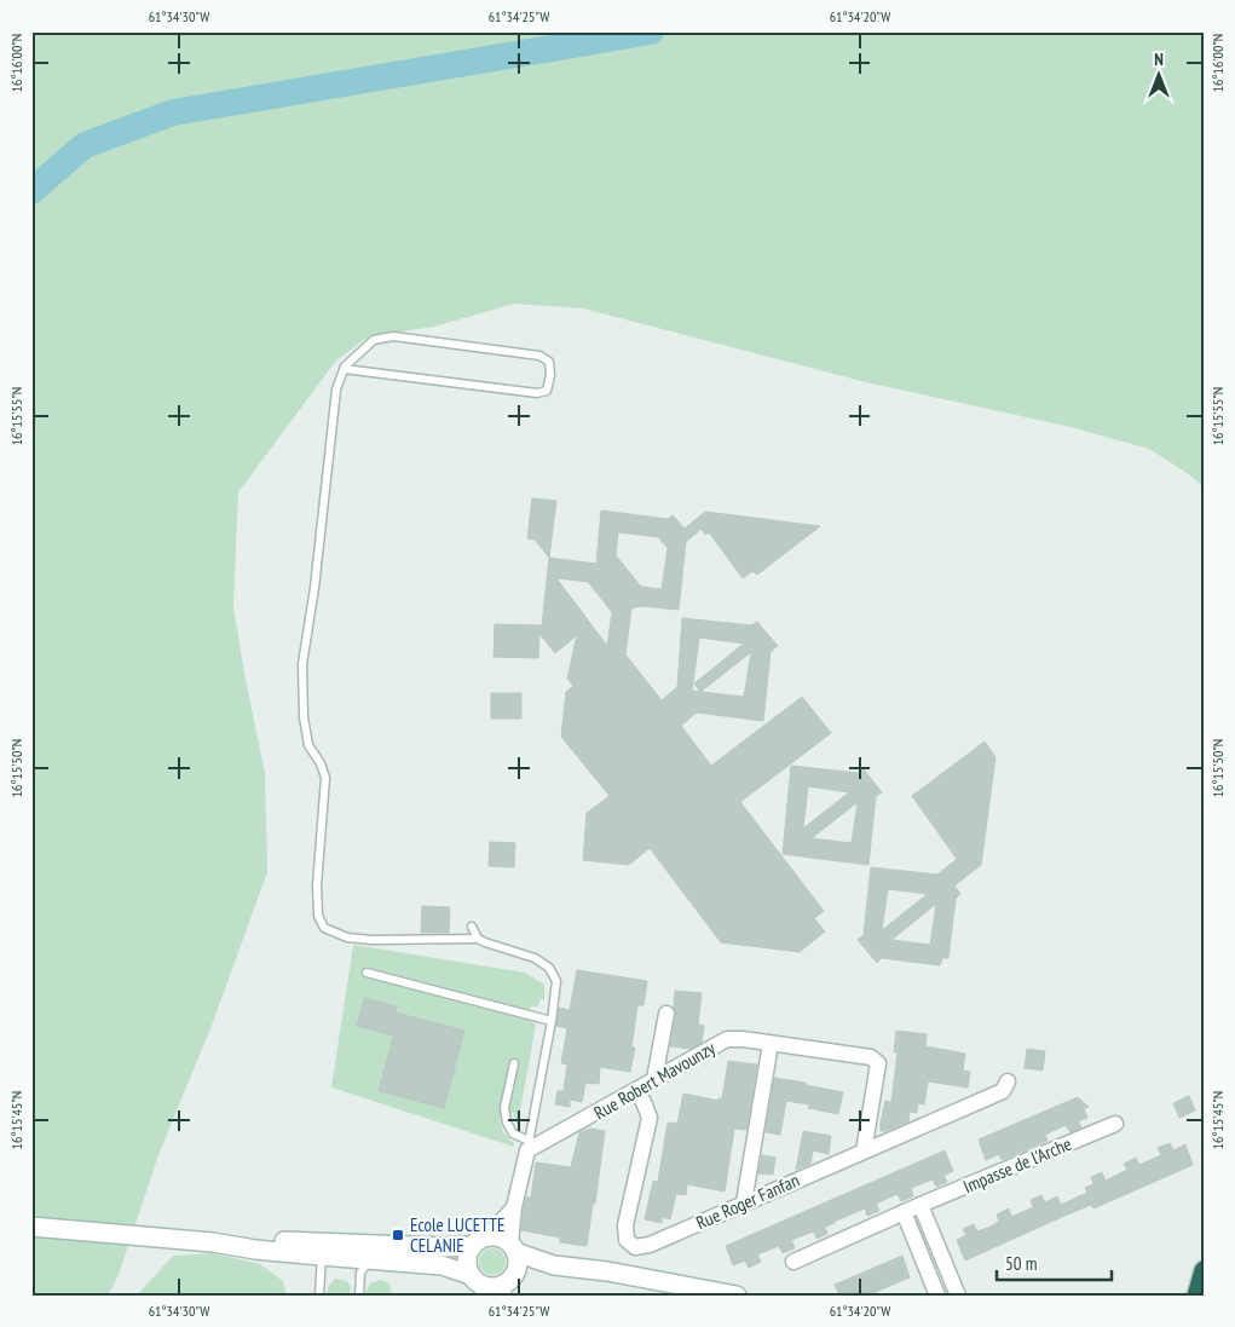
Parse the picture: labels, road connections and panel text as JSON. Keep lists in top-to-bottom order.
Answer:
{
  "streets": {
    "street": ["Rue Robert Mavounzy", "Impasse de l'Arche", "Rue Roger Fanfan"]
  },
  "crossings": [
    ["Rue Robert Mavounzy", "Rue Roger Fanfan"]
  ],
  "places": {
    "transit": ["Ecole LUCETTE CELANIE"]
  },
  "scale_bar": "50 m",
  "north": "top",
  "coordinates": [
    "61°34'30\"W",
    "61°34'25\"W",
    "61°34'20\"W",
    "16°16'00\"N",
    "16°15'55\"N",
    "16°15'50\"N",
    "16°15'45\"N"
  ]
}
